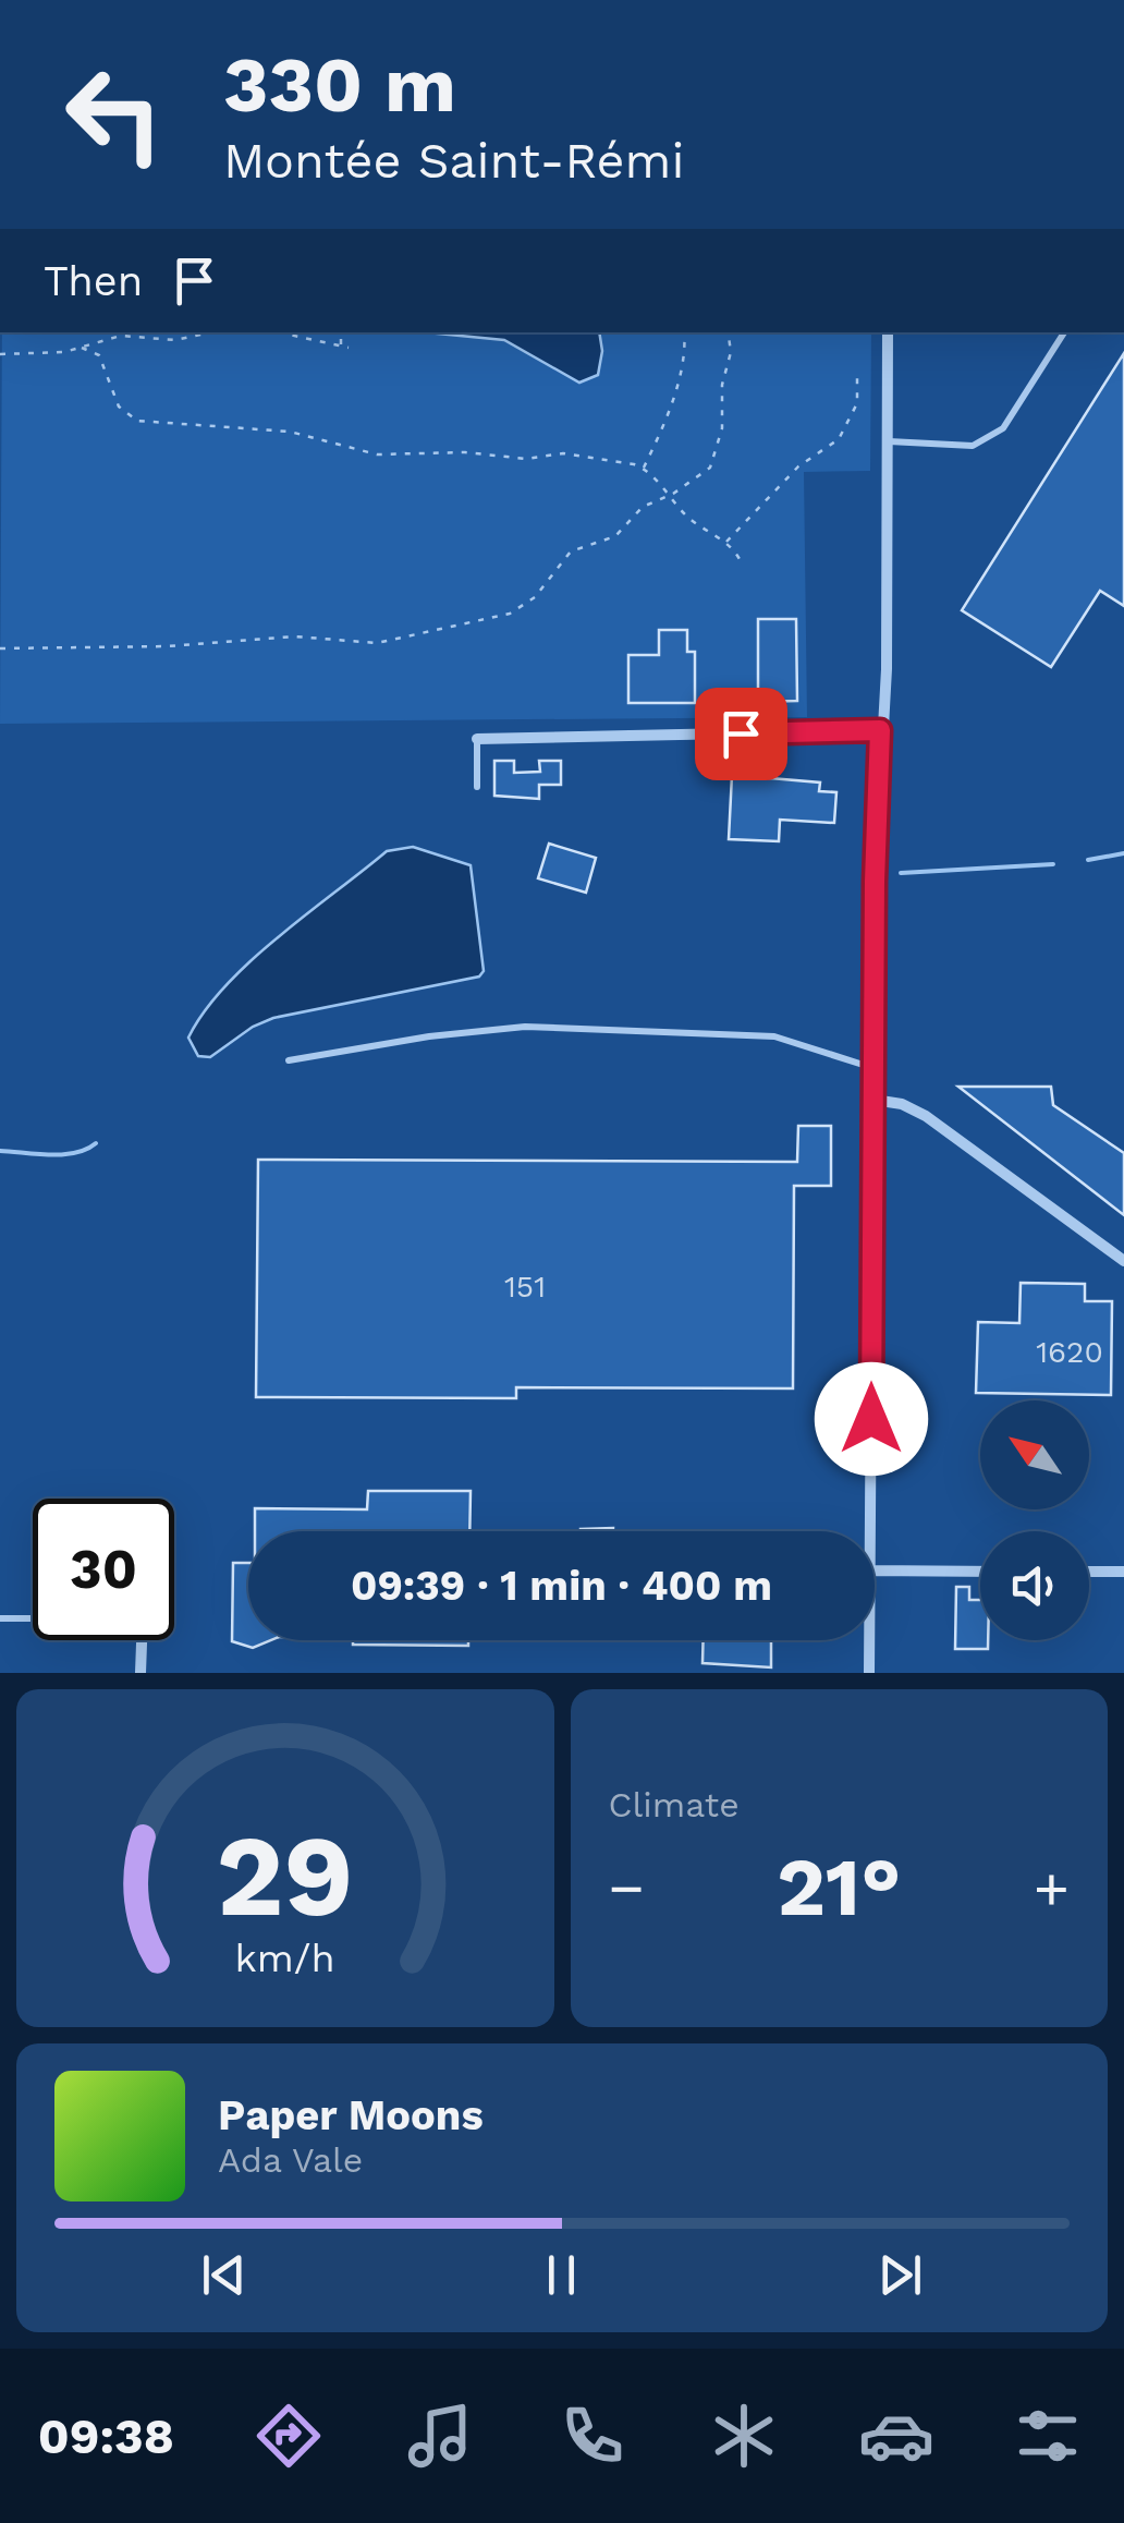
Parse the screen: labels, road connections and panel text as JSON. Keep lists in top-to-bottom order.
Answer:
{
  "house_numbers": ["151", "1620"],
  "north": "top left",
  "page": {
    "turn": ["330 m", "Montée Saint-Rémi"],
    "then": "Then",
    "limit": "30",
    "trip": "09:39 · 1 min · 400 m",
    "tile": "Climate",
    "heat": ["−", "21°", "+"],
    "song": ["Paper Moons", "Ada Vale"],
    "tabs": "09:38",
    "gauge": ["29", "km/h"]
  }
}
